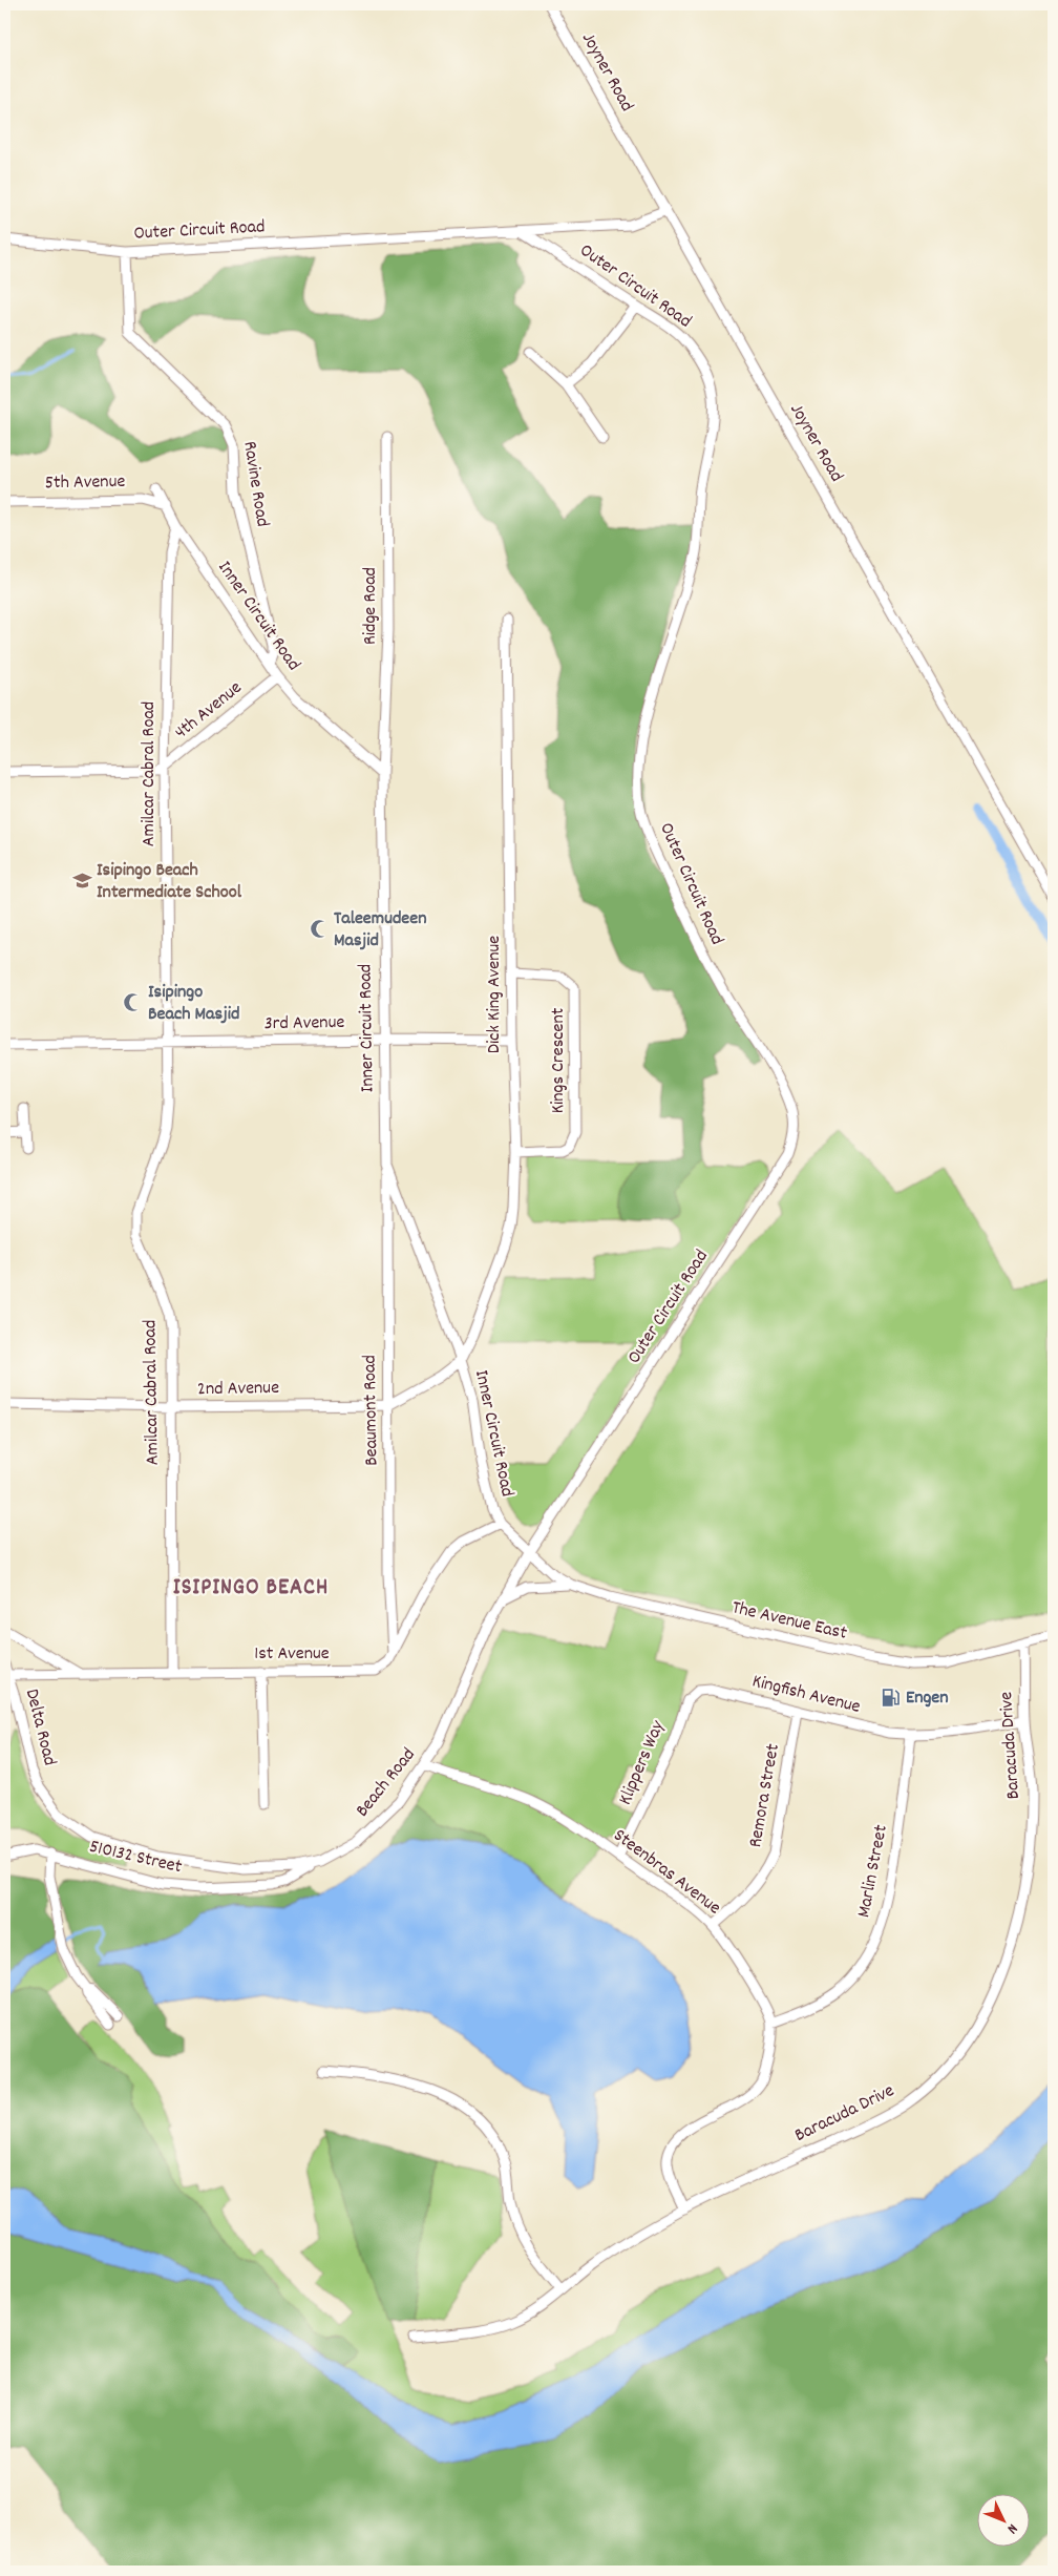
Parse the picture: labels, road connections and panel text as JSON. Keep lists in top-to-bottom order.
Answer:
{
  "streets": {
    "street": [
      "Joyner Road",
      "Outer Circuit Road",
      "5th Avenue",
      "Ravine Road",
      "Ridge Road",
      "Inner Circuit Road",
      "4th Avenue",
      "Amilcar Cabral Road",
      "Dick King Avenue",
      "3rd Avenue",
      "Kings Crescent",
      "2nd Avenue",
      "Beaumont Road",
      "The Avenue East",
      "1st Avenue",
      "Kingfish Avenue",
      "Delta Road",
      "Baracuda Drive",
      "Klippers Way",
      "Beach Road",
      "Remora Street",
      "510132 Street",
      "Marlin Street",
      "Steenbras Avenue"
    ]
  },
  "crossings": [
    ["Joyner Road", "Outer Circuit Road"],
    ["Outer Circuit Road", "Ravine Road"],
    ["Outer Circuit Road", "Inner Circuit Road"],
    ["Outer Circuit Road", "The Avenue East"],
    ["Outer Circuit Road", "Beach Road"],
    ["5th Avenue", "Inner Circuit Road"],
    ["Ravine Road", "Inner Circuit Road"],
    ["Ridge Road", "Inner Circuit Road"],
    ["Inner Circuit Road", "4th Avenue"],
    ["Inner Circuit Road", "Amilcar Cabral Road"],
    ["Inner Circuit Road", "Dick King Avenue"],
    ["Inner Circuit Road", "3rd Avenue"],
    ["Inner Circuit Road", "2nd Avenue"],
    ["Inner Circuit Road", "Beaumont Road"],
    ["Inner Circuit Road", "The Avenue East"],
    ["Inner Circuit Road", "1st Avenue"],
    ["Inner Circuit Road", "Beach Road"],
    ["4th Avenue", "Amilcar Cabral Road"],
    ["Amilcar Cabral Road", "3rd Avenue"],
    ["Amilcar Cabral Road", "2nd Avenue"],
    ["Amilcar Cabral Road", "1st Avenue"],
    ["Dick King Avenue", "3rd Avenue"],
    ["Dick King Avenue", "Kings Crescent"],
    ["Dick King Avenue", "2nd Avenue"],
    ["2nd Avenue", "Beaumont Road"],
    ["Beaumont Road", "1st Avenue"],
    ["The Avenue East", "Baracuda Drive"],
    ["The Avenue East", "Beach Road"],
    ["1st Avenue", "Delta Road"],
    ["Kingfish Avenue", "Baracuda Drive"],
    ["Kingfish Avenue", "Klippers Way"],
    ["Kingfish Avenue", "Remora Street"],
    ["Kingfish Avenue", "Marlin Street"],
    ["Delta Road", "Beach Road"],
    ["Klippers Way", "Steenbras Avenue"],
    ["Beach Road", "510132 Street"],
    ["Beach Road", "Steenbras Avenue"],
    ["Remora Street", "Steenbras Avenue"],
    ["Marlin Street", "Steenbras Avenue"]
  ],
  "districts": ["ISIPINGO BEACH"],
  "places": {
    "school or university": ["Isipingo Beach Intermediate School"],
    "mosque": ["Taleemudeen Masjid", "Isipingo Beach Masjid"],
    "fuel station": ["Engen"]
  },
  "north": "bottom right"
}
